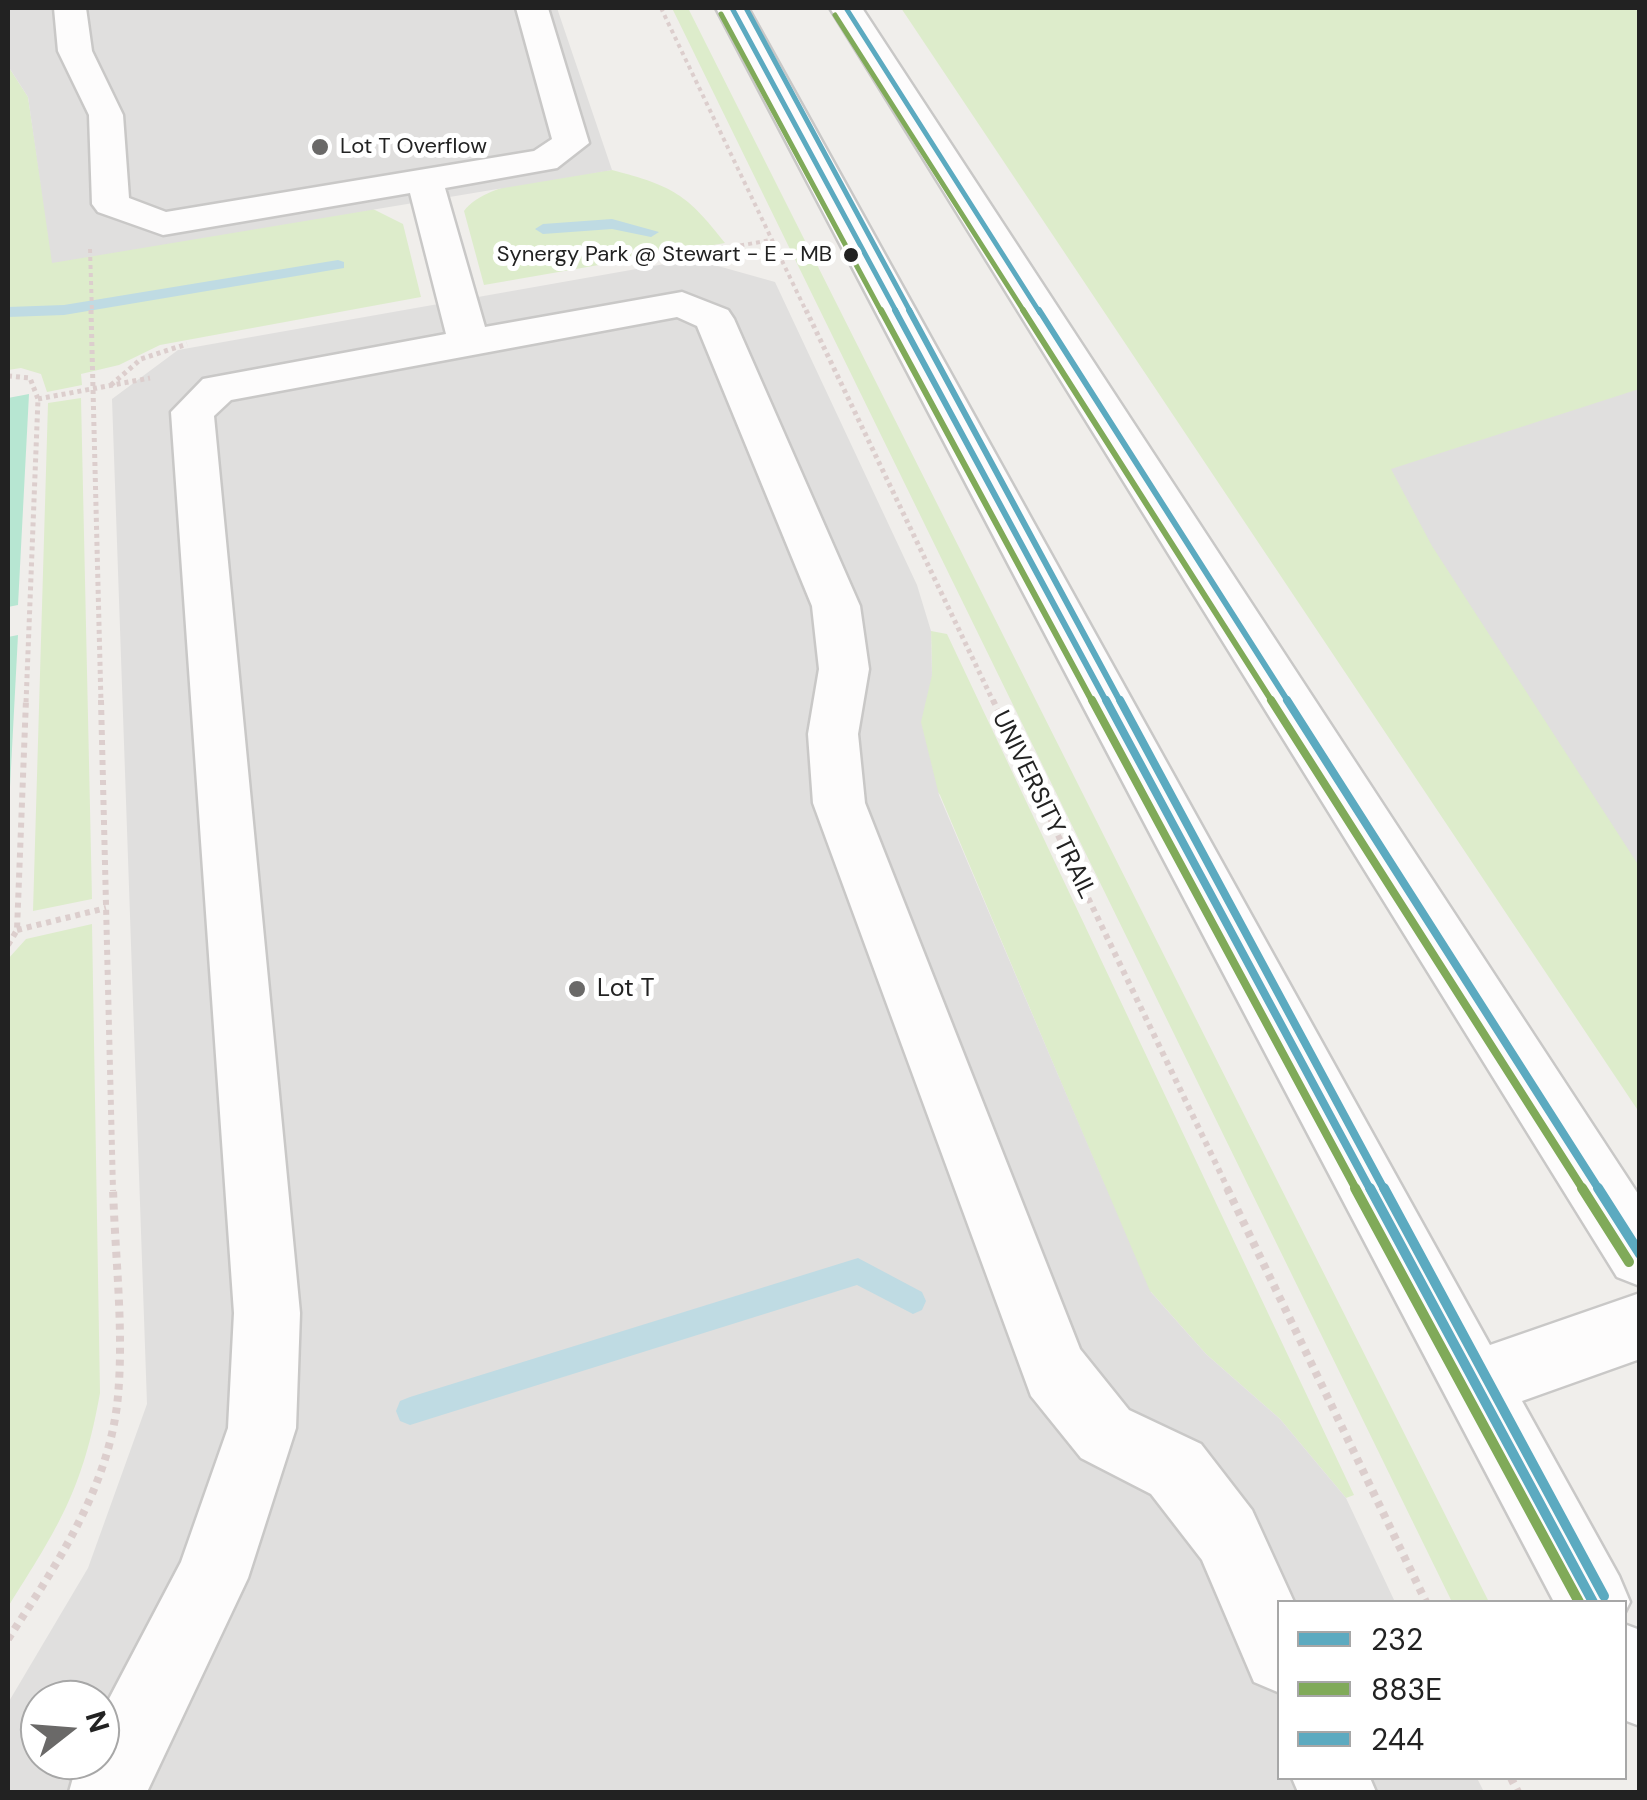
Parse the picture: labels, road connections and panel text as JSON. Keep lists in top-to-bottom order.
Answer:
{
  "streets": {
    "path": ["UNIVERSITY TRAIL"]
  },
  "places": ["Lot T Overflow", "Synergy Park @ Stewart - E - MB", "Lot T"],
  "lines": ["transit line 232", "transit line 244", "transit line 883E"],
  "legend": ["232", "883E", "244"],
  "north": "right"
}
